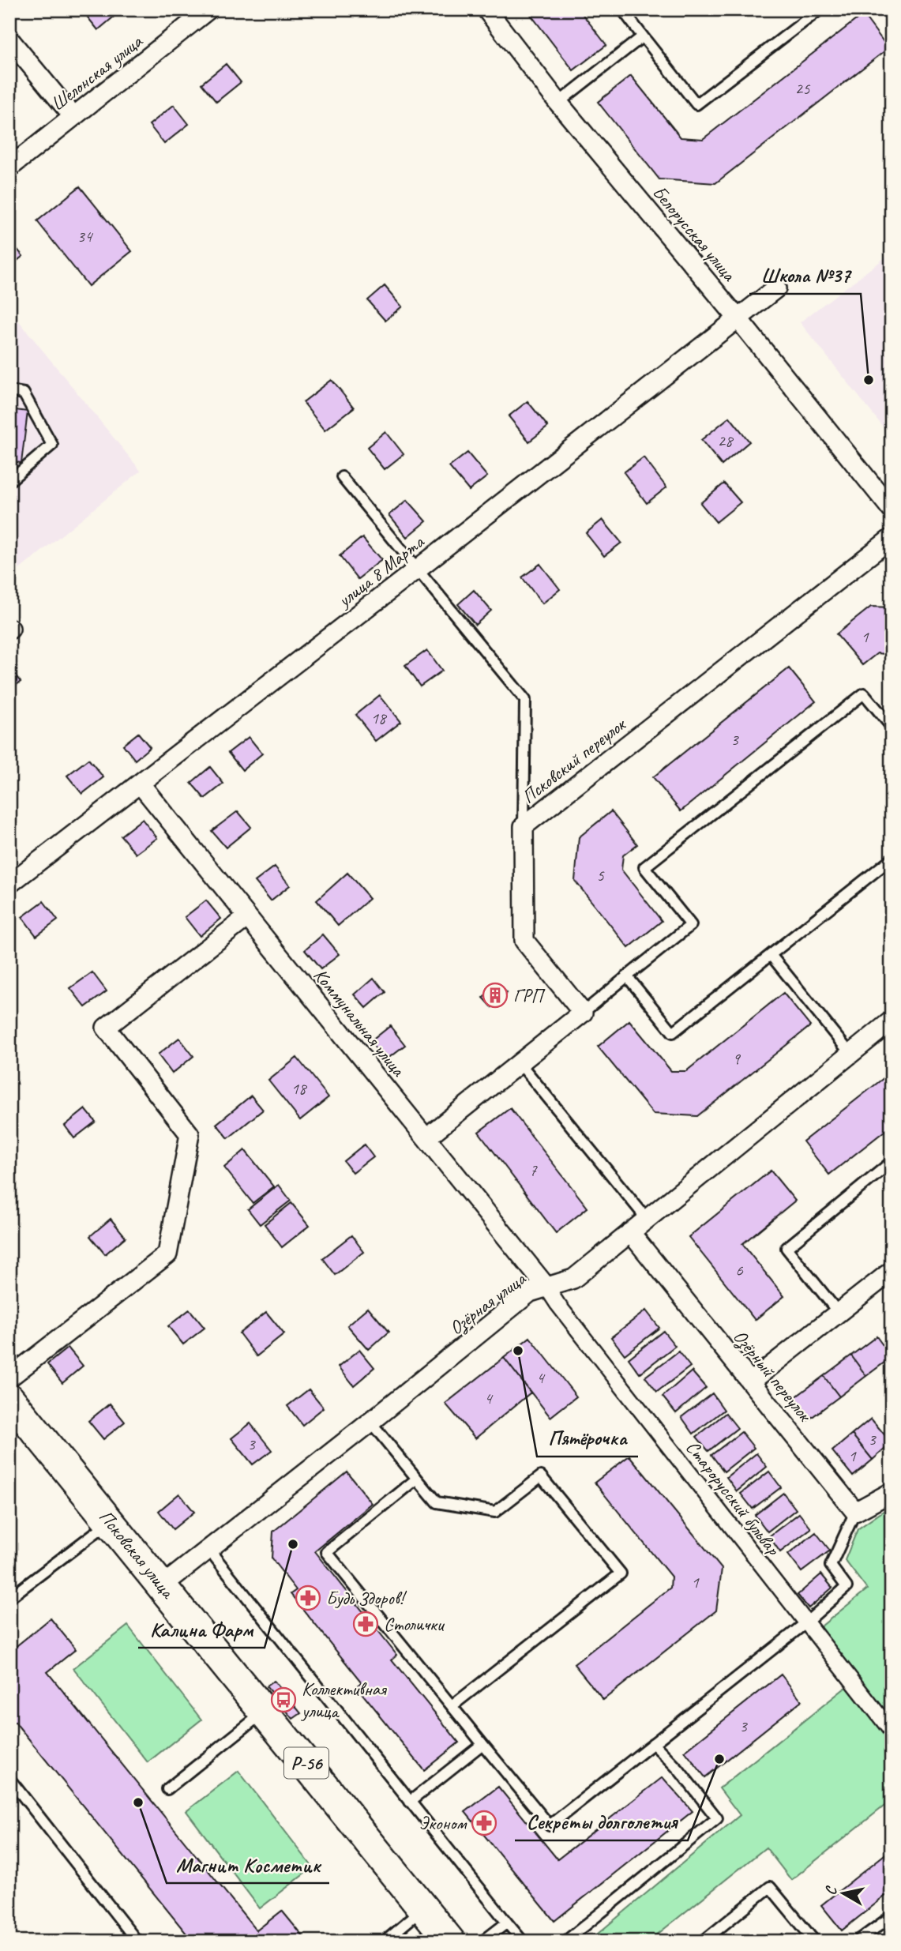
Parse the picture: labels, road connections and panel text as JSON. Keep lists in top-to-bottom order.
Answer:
{
  "streets": {
    "main road": ["Псковская улица", "Р-56"],
    "street": [
      "Шелонская улица",
      "Белорусская улица",
      "улица 8 Марта",
      "Псковский переулок",
      "Коммунальная улица",
      "Озёрная улица",
      "Озёрный переулок",
      "Старорусский бульвар"
    ]
  },
  "crossings": [
    ["Белорусская улица", "улица 8 Марта"],
    ["улица 8 Марта", "Коммунальная улица"],
    ["Коммунальная улица", "Озёрная улица"],
    ["Коммунальная улица", "Старорусский бульвар"],
    ["Озёрная улица", "Озёрный переулок"],
    ["Озёрная улица", "Старорусский бульвар"],
    ["Озёрная улица", "Псковская улица"]
  ],
  "places": {
    "other": [
      "Школа №37",
      "Пятёрочка",
      "Калина Фарм",
      "Секреты долголетия",
      "Магнит Косметик"
    ],
    "building": ["ГРП"],
    "pharmacy": ["Будь Здоров!", "Столички", "Эконом"],
    "bus stop": ["Коллективная улица"]
  },
  "house_numbers": [
    "25",
    "34",
    "28",
    "1",
    "18",
    "3",
    "5",
    "9",
    "18",
    "7",
    "6",
    "4",
    "4",
    "3",
    "3",
    "1",
    "1",
    "3"
  ],
  "north": "left"
}
